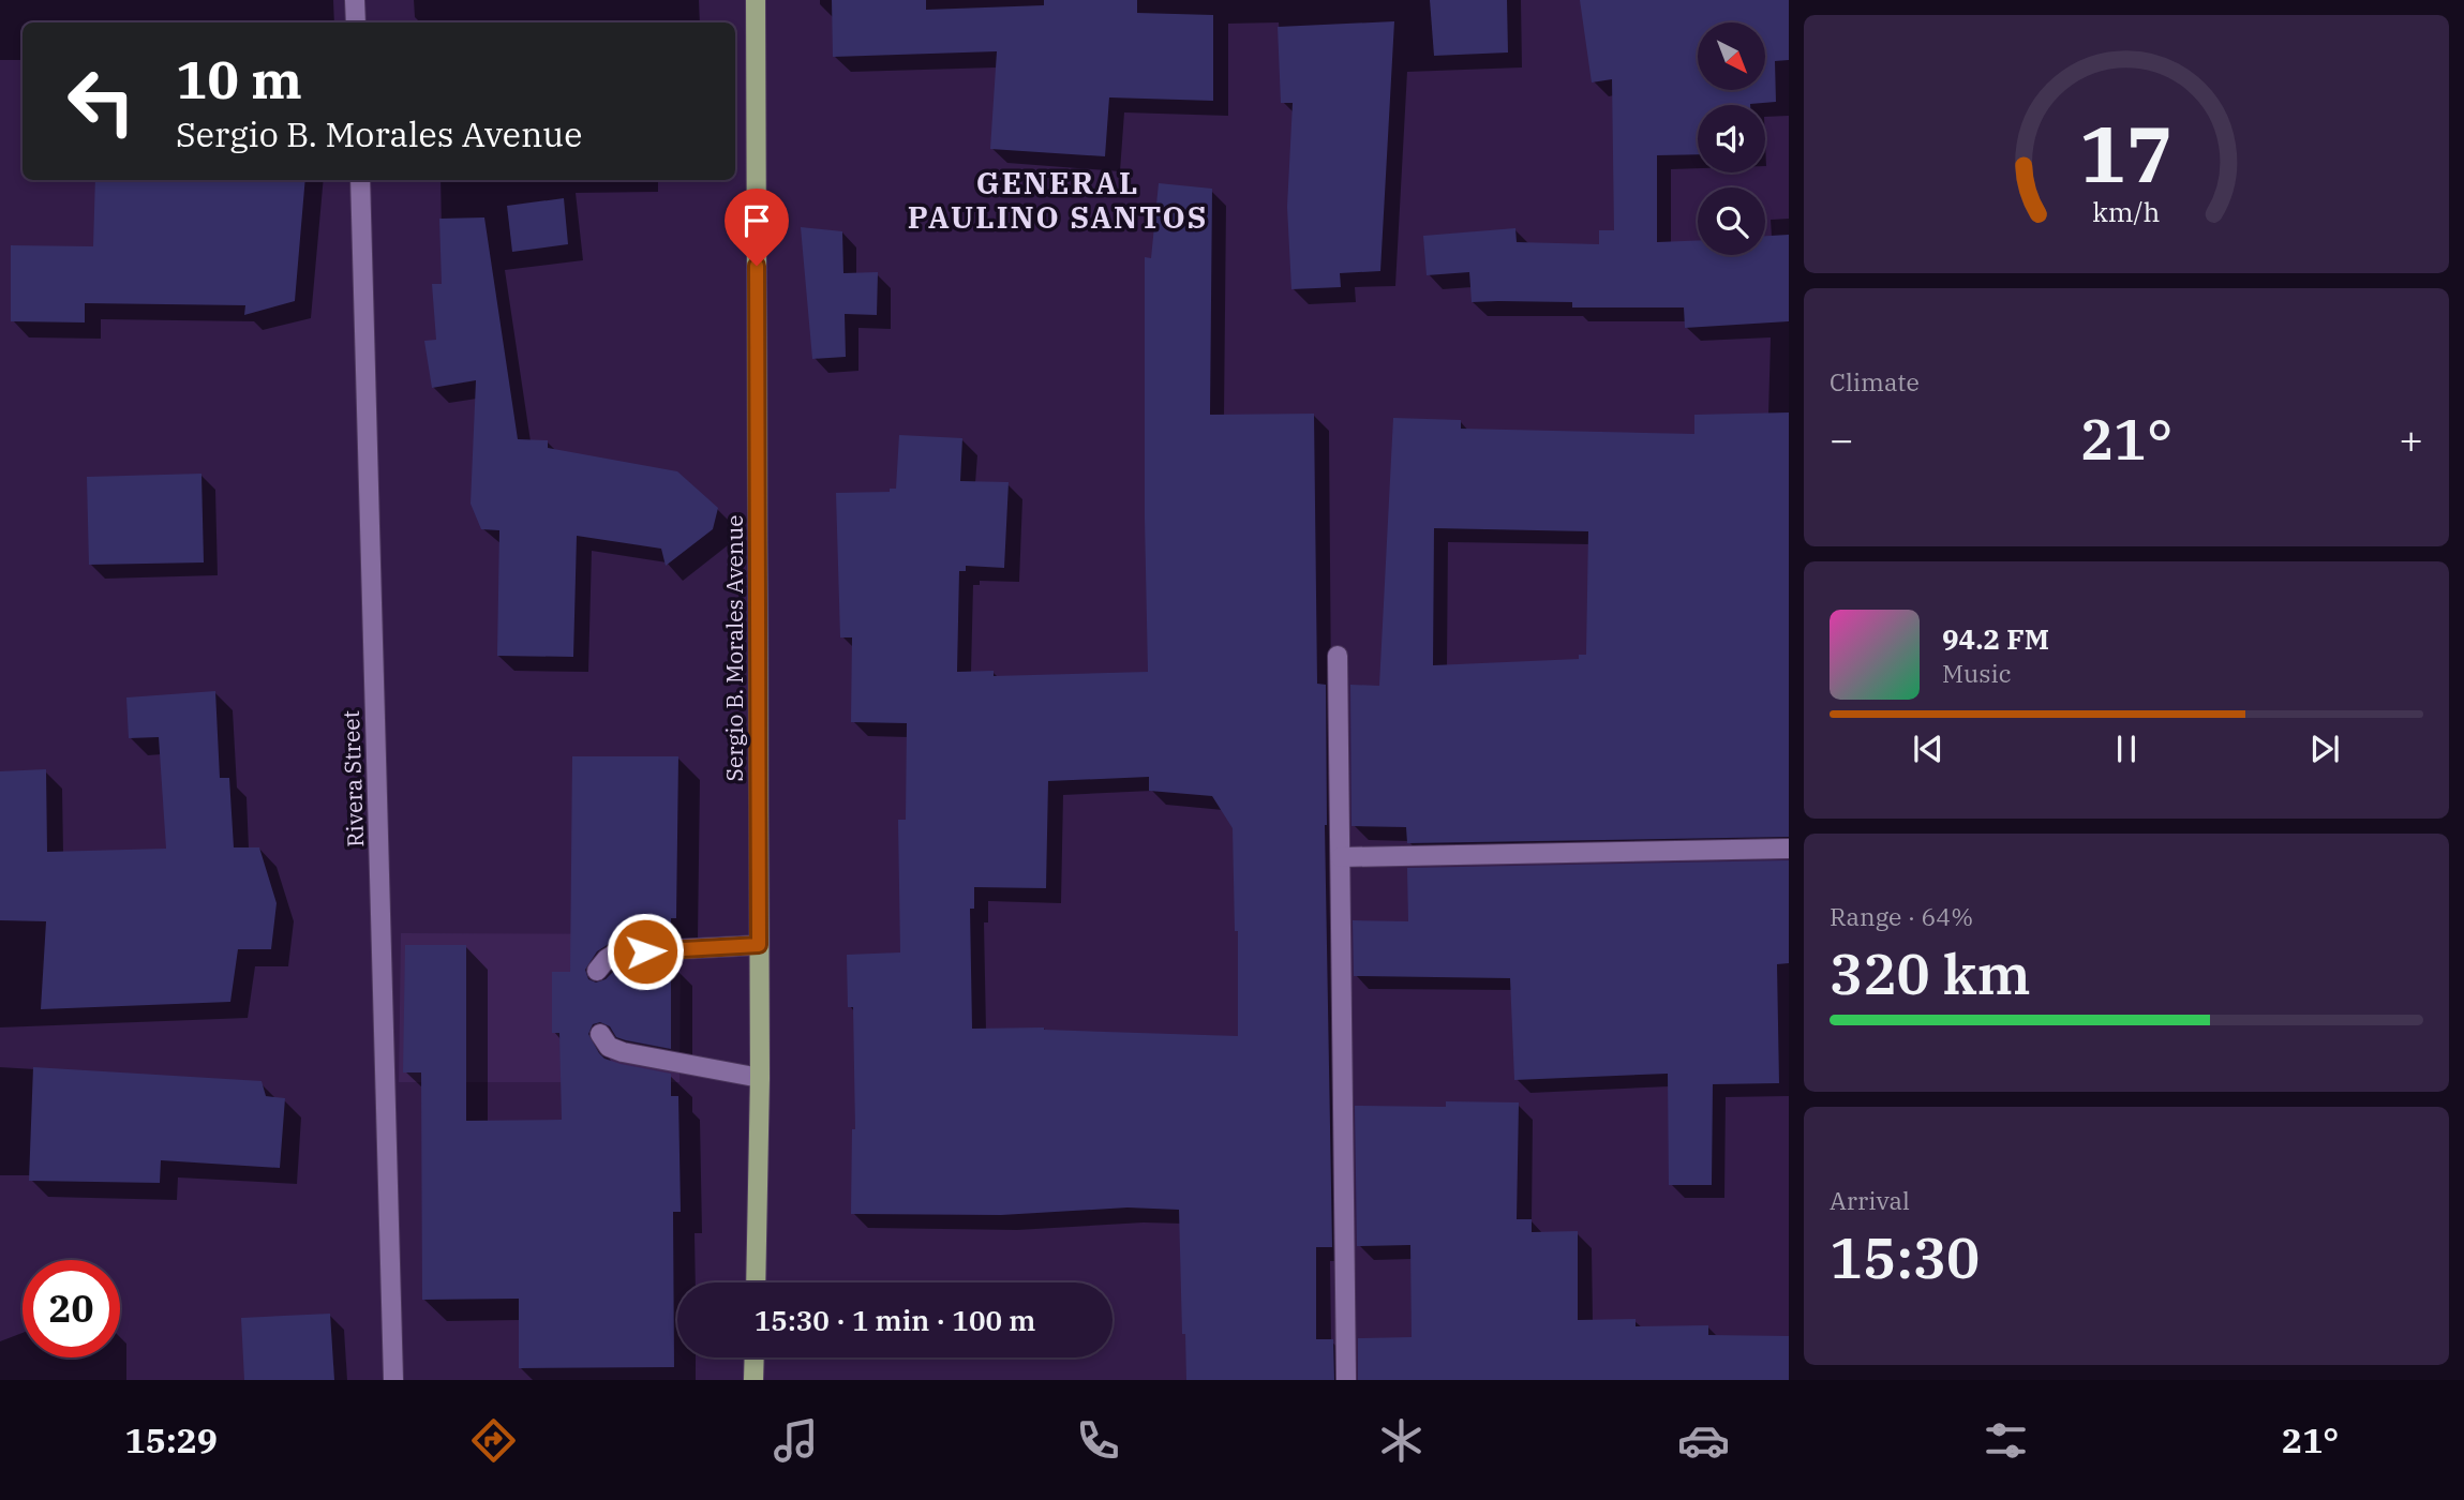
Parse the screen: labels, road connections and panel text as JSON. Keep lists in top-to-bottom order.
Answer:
{
  "streets": {
    "main road": ["Sergio B. Morales Avenue"],
    "street": ["Rivera Street"]
  },
  "districts": ["GENERAL PAULINO SANTOS"],
  "north": "bottom right",
  "page": {
    "turn": ["10 m", "Sergio B. Morales Avenue"],
    "tile": [
      "Climate",
      ["Range · 64%", "320 km"],
      ["Arrival", "15:30"]
    ],
    "heat": ["−", "21°", "+"],
    "song": ["94.2 FM", "Music"],
    "limit": "20",
    "trip": "15:30 · 1 min · 100 m",
    "tabs": ["15:29", "21°"],
    "gauge": ["17", "km/h"]
  }
}
